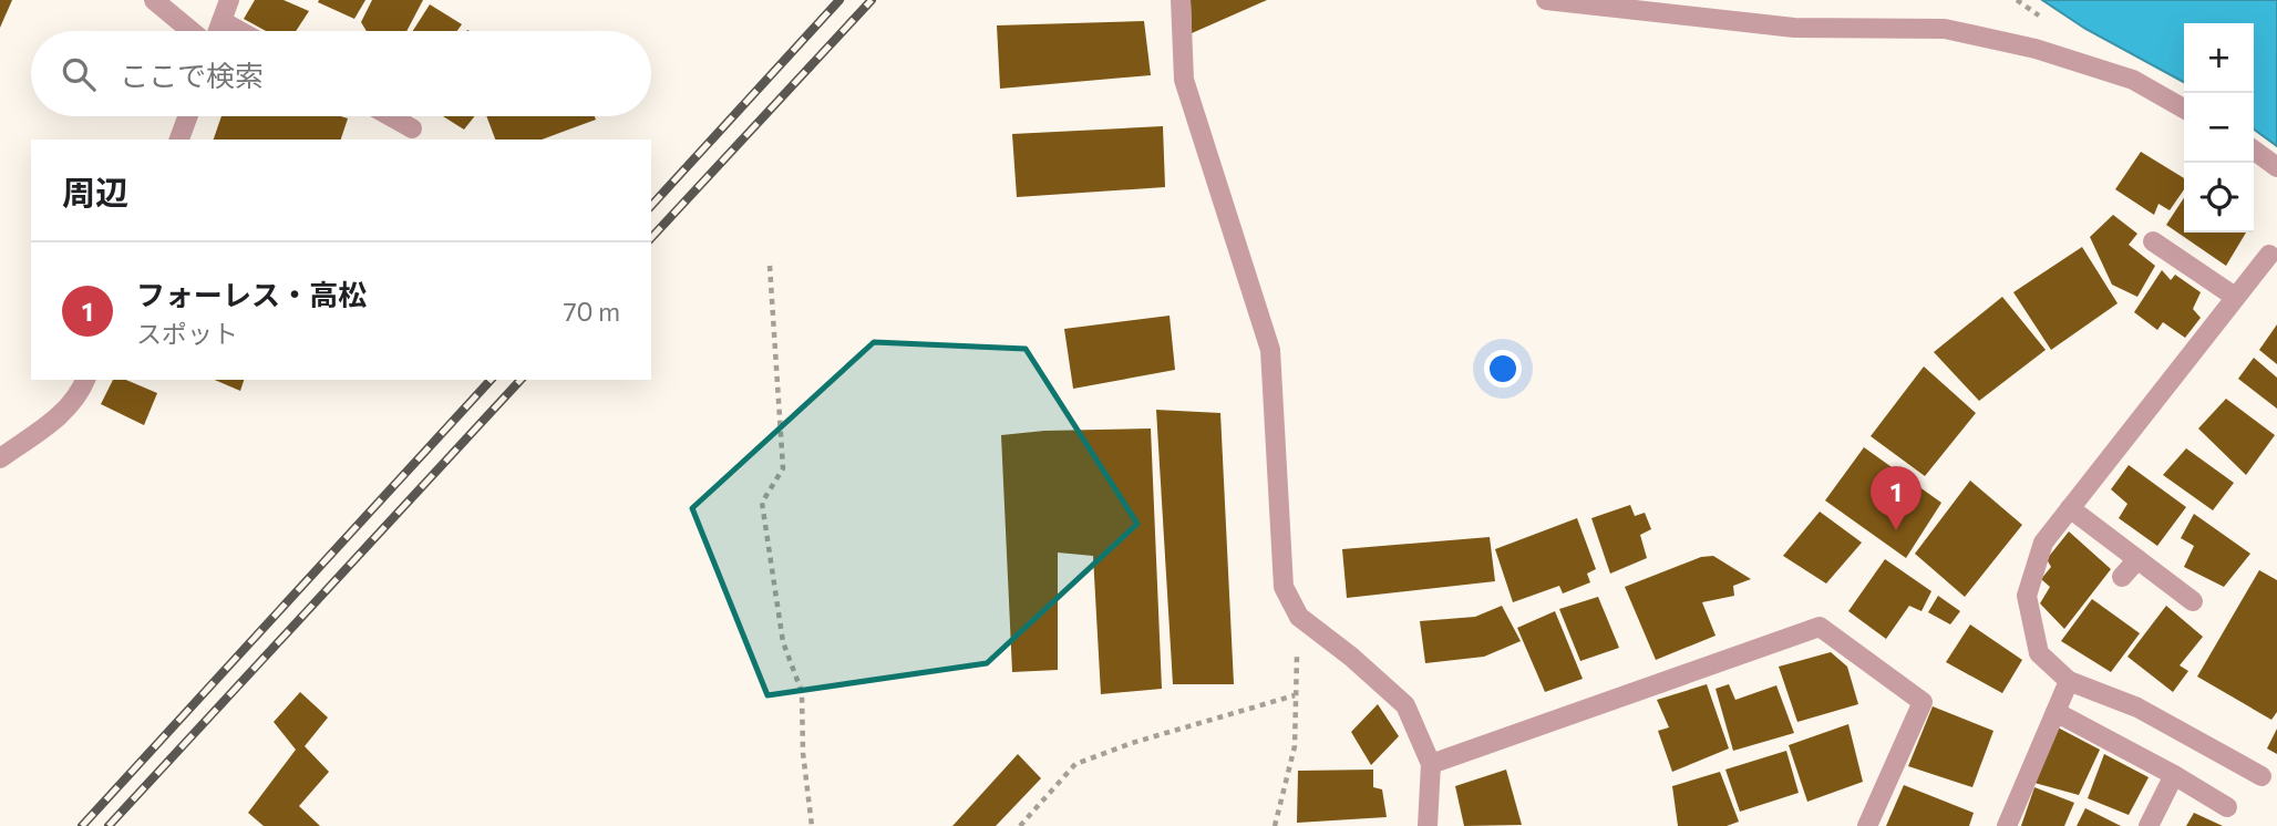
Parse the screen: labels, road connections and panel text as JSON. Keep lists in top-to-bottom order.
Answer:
{
  "page": {
    "map_buttons": ["+", "−"],
    "search": "ここで検索",
    "heading": "周辺",
    "list": [
      {
        "mark": "1",
        "name": "フォーレス・高松",
        "note": "スポット",
        "value": "70 m"
      }
    ],
    "pins": "1"
  }
}
